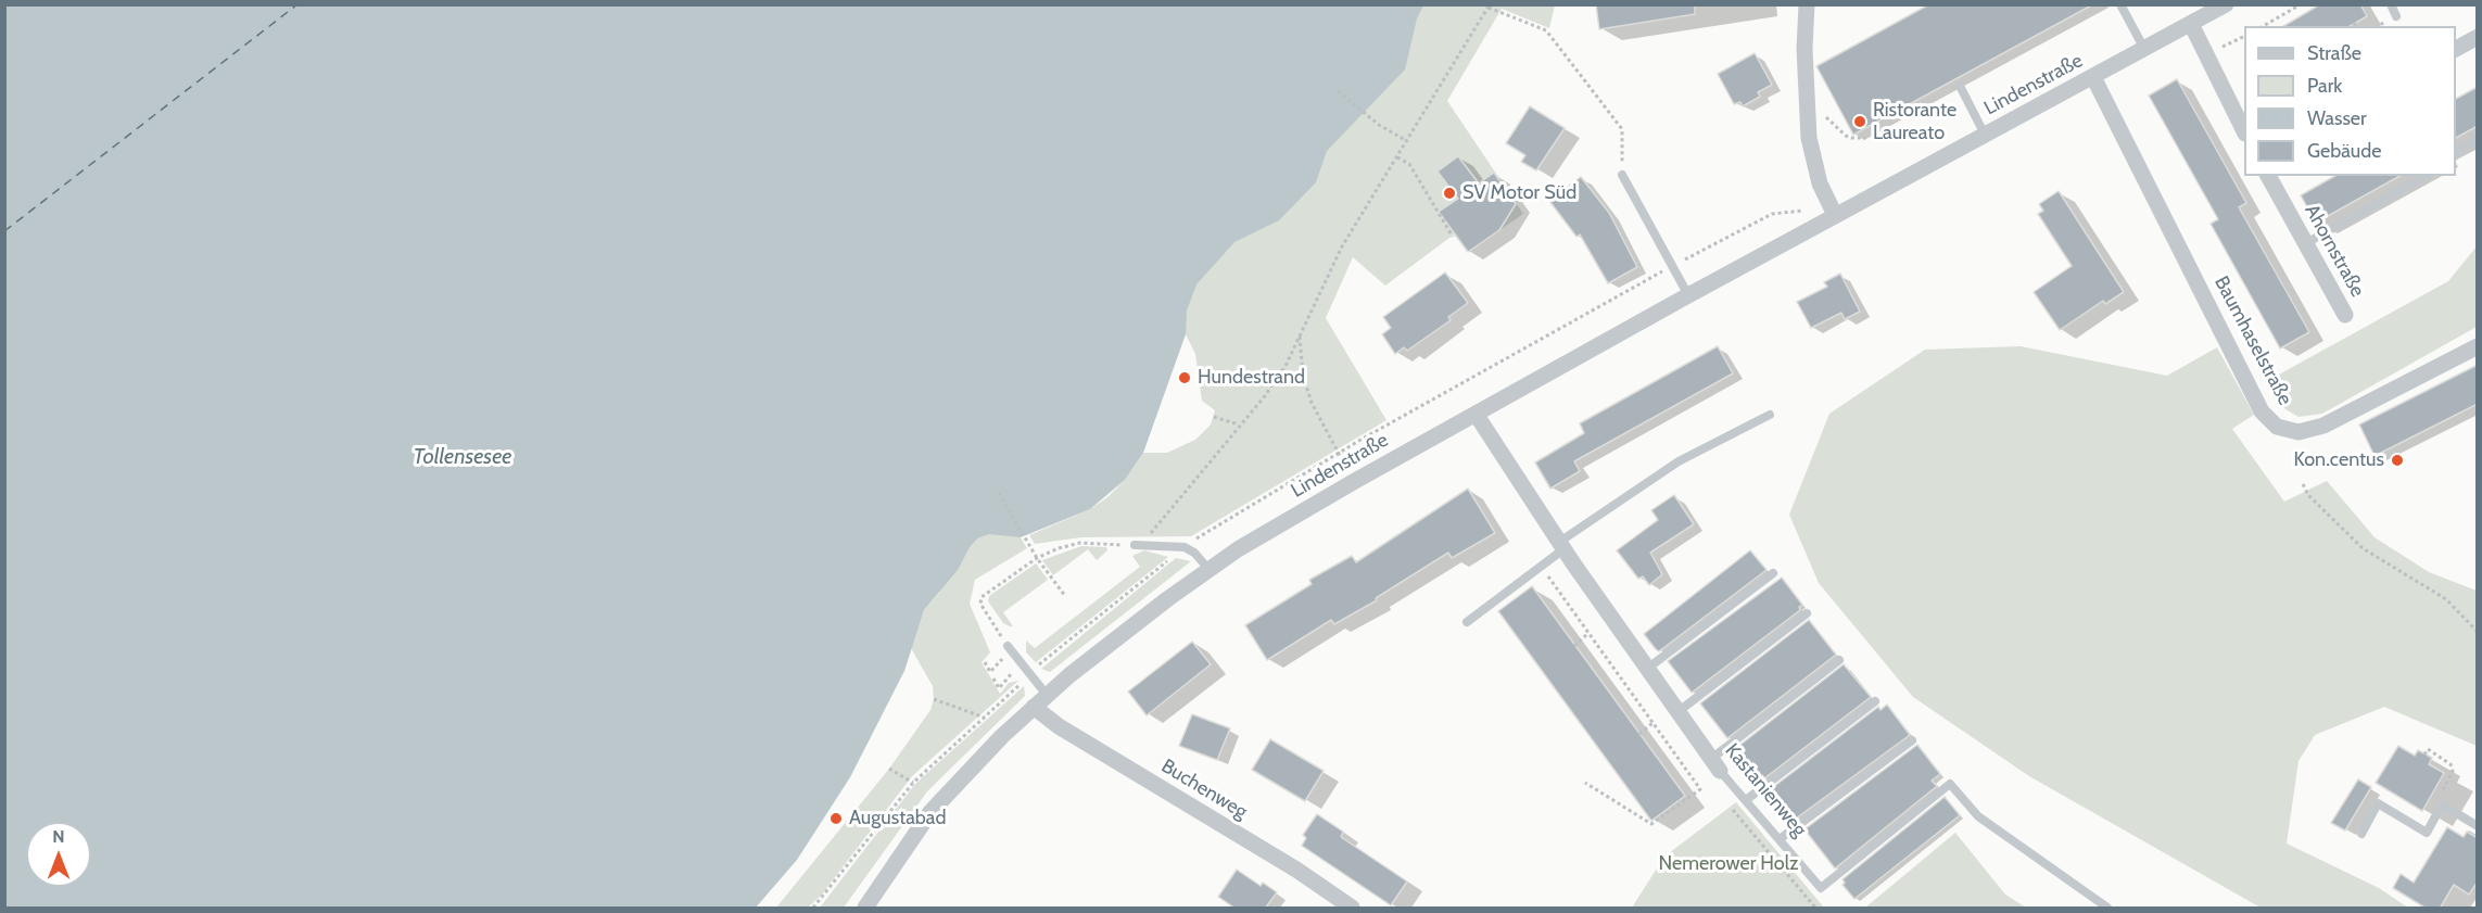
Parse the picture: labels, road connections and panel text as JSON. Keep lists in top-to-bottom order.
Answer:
{
  "streets": {
    "street": [
      "Lindenstraße",
      "Ahornstraße",
      "Baumhaselstraße",
      "Buchenweg",
      "Kastanienweg"
    ]
  },
  "crossings": [
    ["Lindenstraße", "Baumhaselstraße"],
    ["Lindenstraße", "Buchenweg"],
    ["Lindenstraße", "Kastanienweg"]
  ],
  "water": ["Tollensesee"],
  "parks": ["Nemerower Holz"],
  "places": [
    "Ristorante Laureato",
    "SV Motor Süd",
    "Hundestrand",
    "Kon.centus",
    "Augustabad"
  ],
  "legend": [
    "Straße",
    "Park",
    "Wasser",
    "Gebäude"
  ],
  "north": "top"
}
